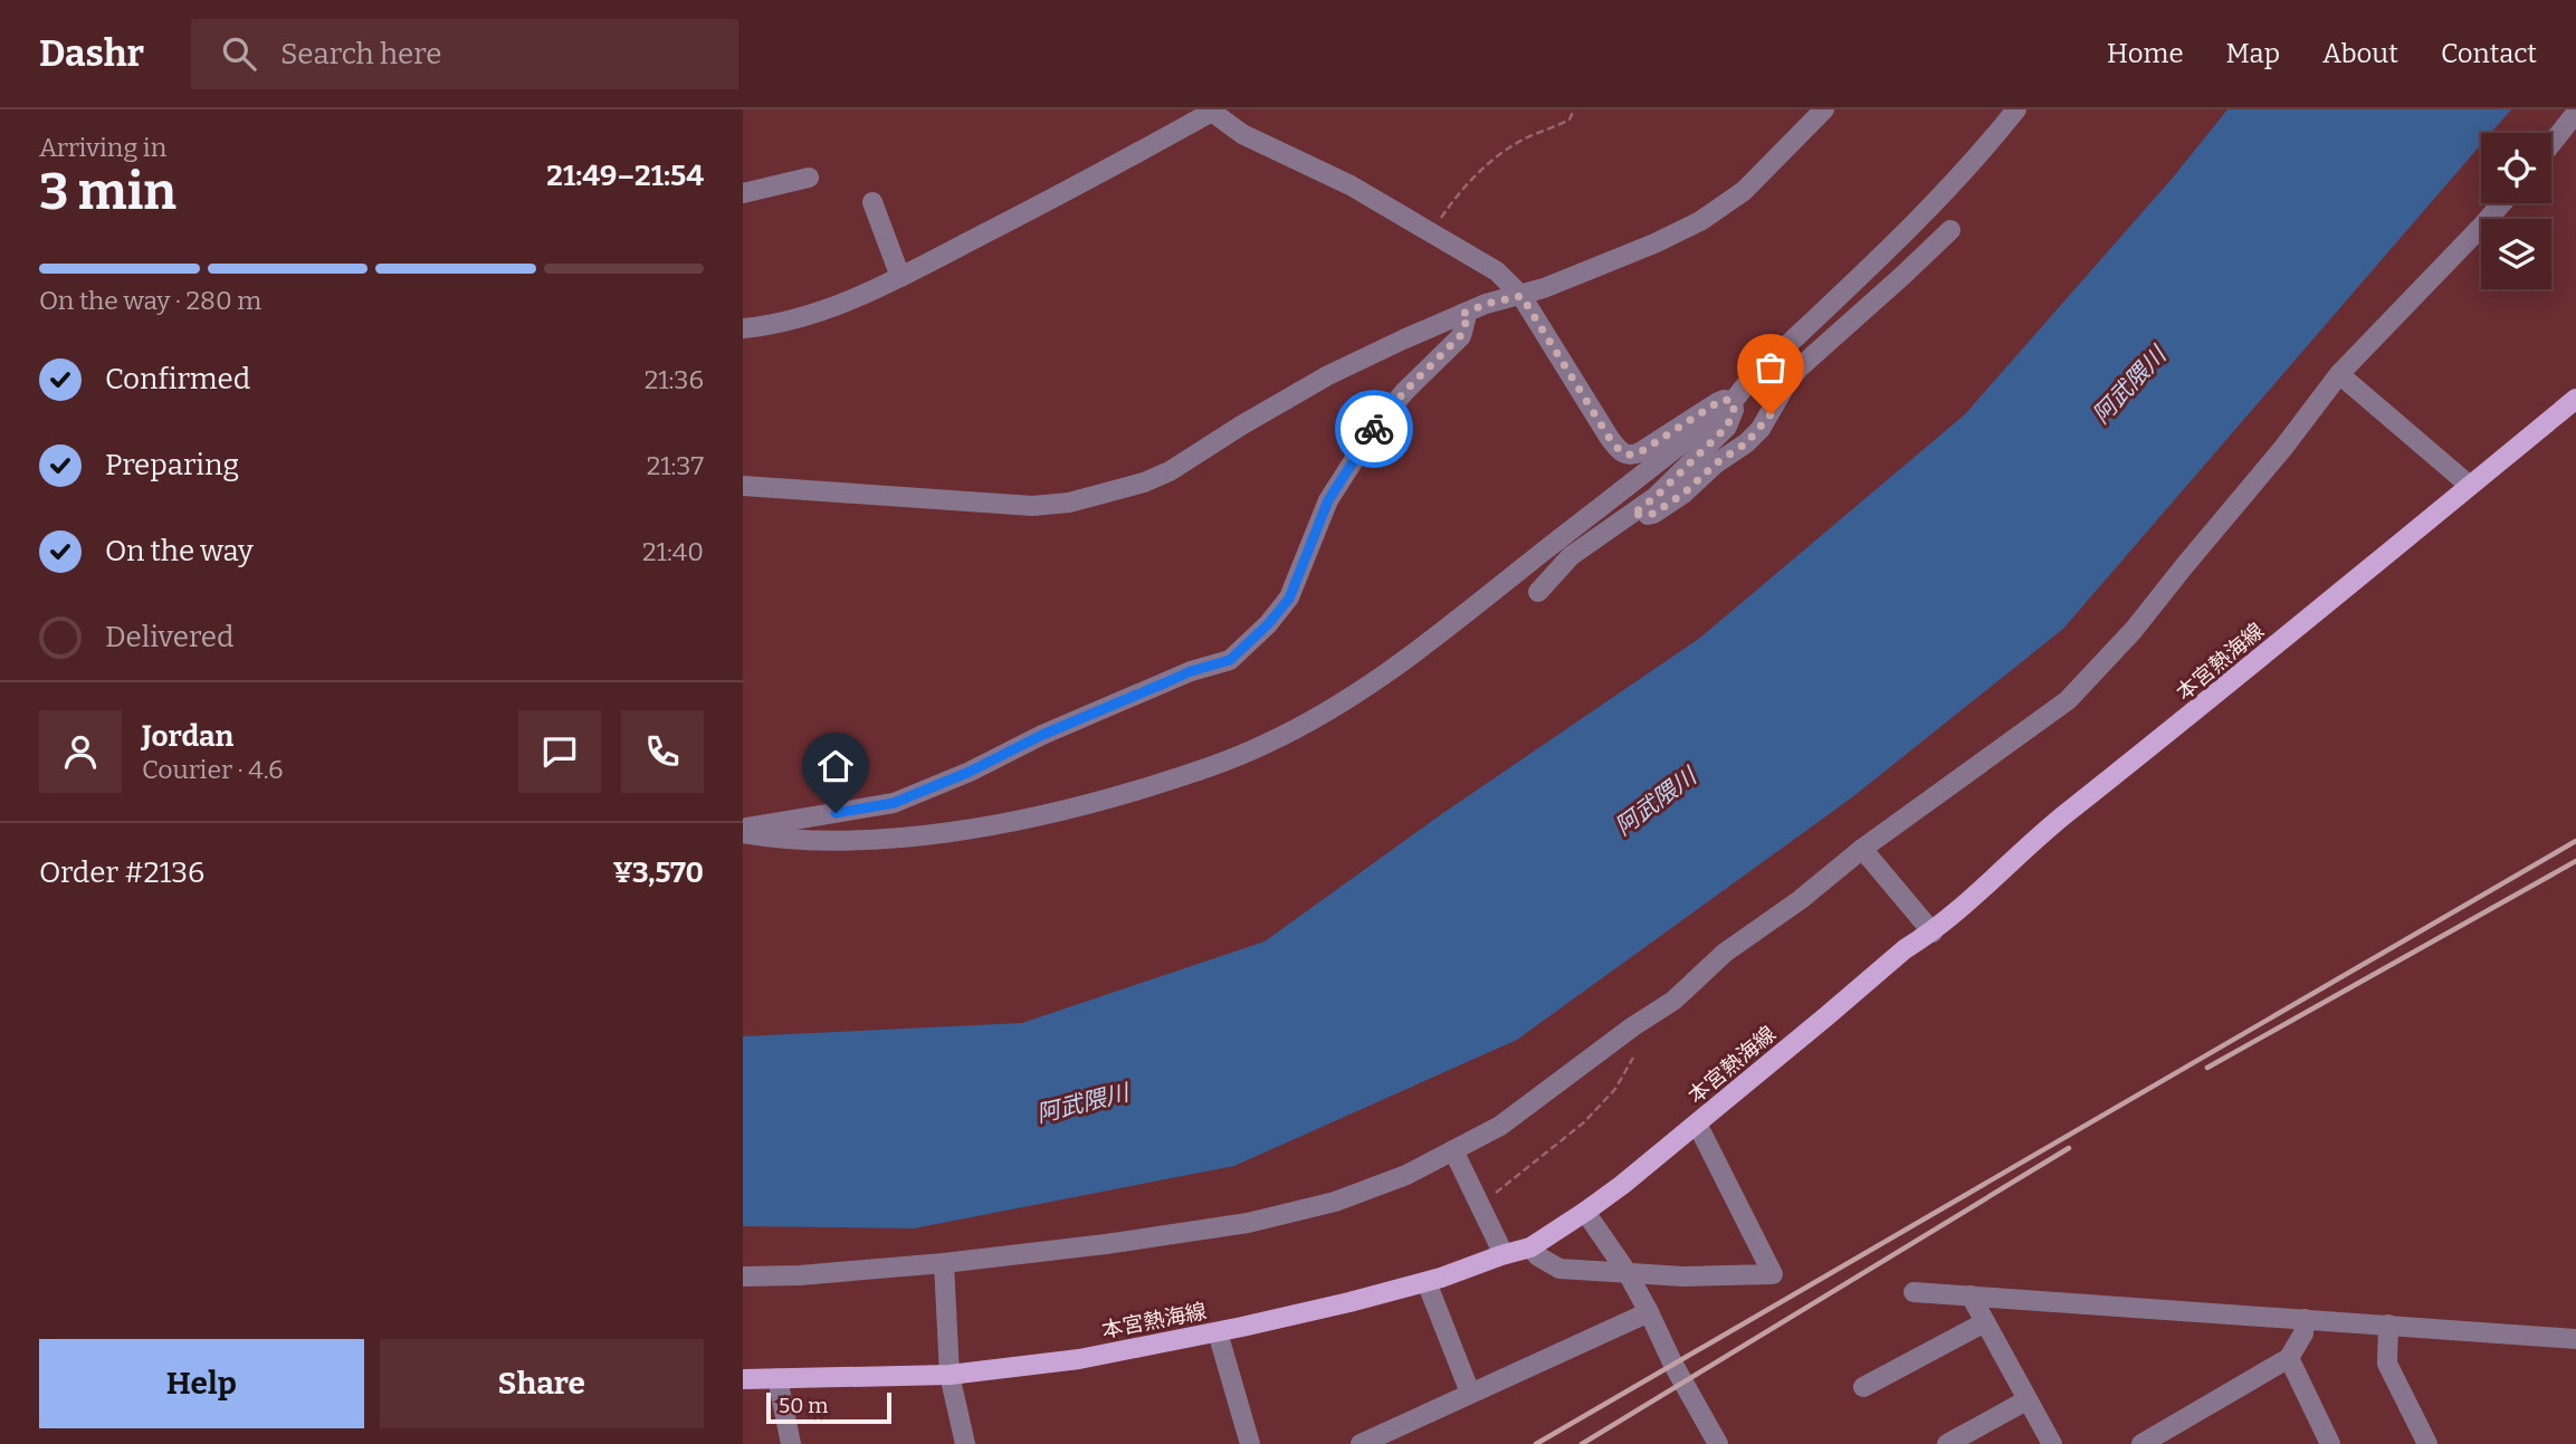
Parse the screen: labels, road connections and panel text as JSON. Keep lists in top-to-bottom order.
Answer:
{
  "streets": {
    "main road": ["本宮熱海線"]
  },
  "water": ["阿武隈川"],
  "scale_bar": "50 m",
  "page": {
    "header": "Dashr",
    "search": "Search here",
    "nav": [
      "Home",
      "Map",
      "About",
      "Contact"
    ],
    "heading": ["3 min", "Arriving in", "21:49–21:54"],
    "panel": [
      "Jordan",
      "Courier · 4.6",
      "Order #2136",
      "¥3,570"
    ],
    "bar": "On the way · 280 m",
    "list": [
      ["Confirmed", "21:36"],
      ["Preparing", "21:37"],
      ["On the way", "21:40"],
      "Delivered"
    ],
    "buttons": ["Help", "Share"],
    "scale": "50 m"
  }
}
